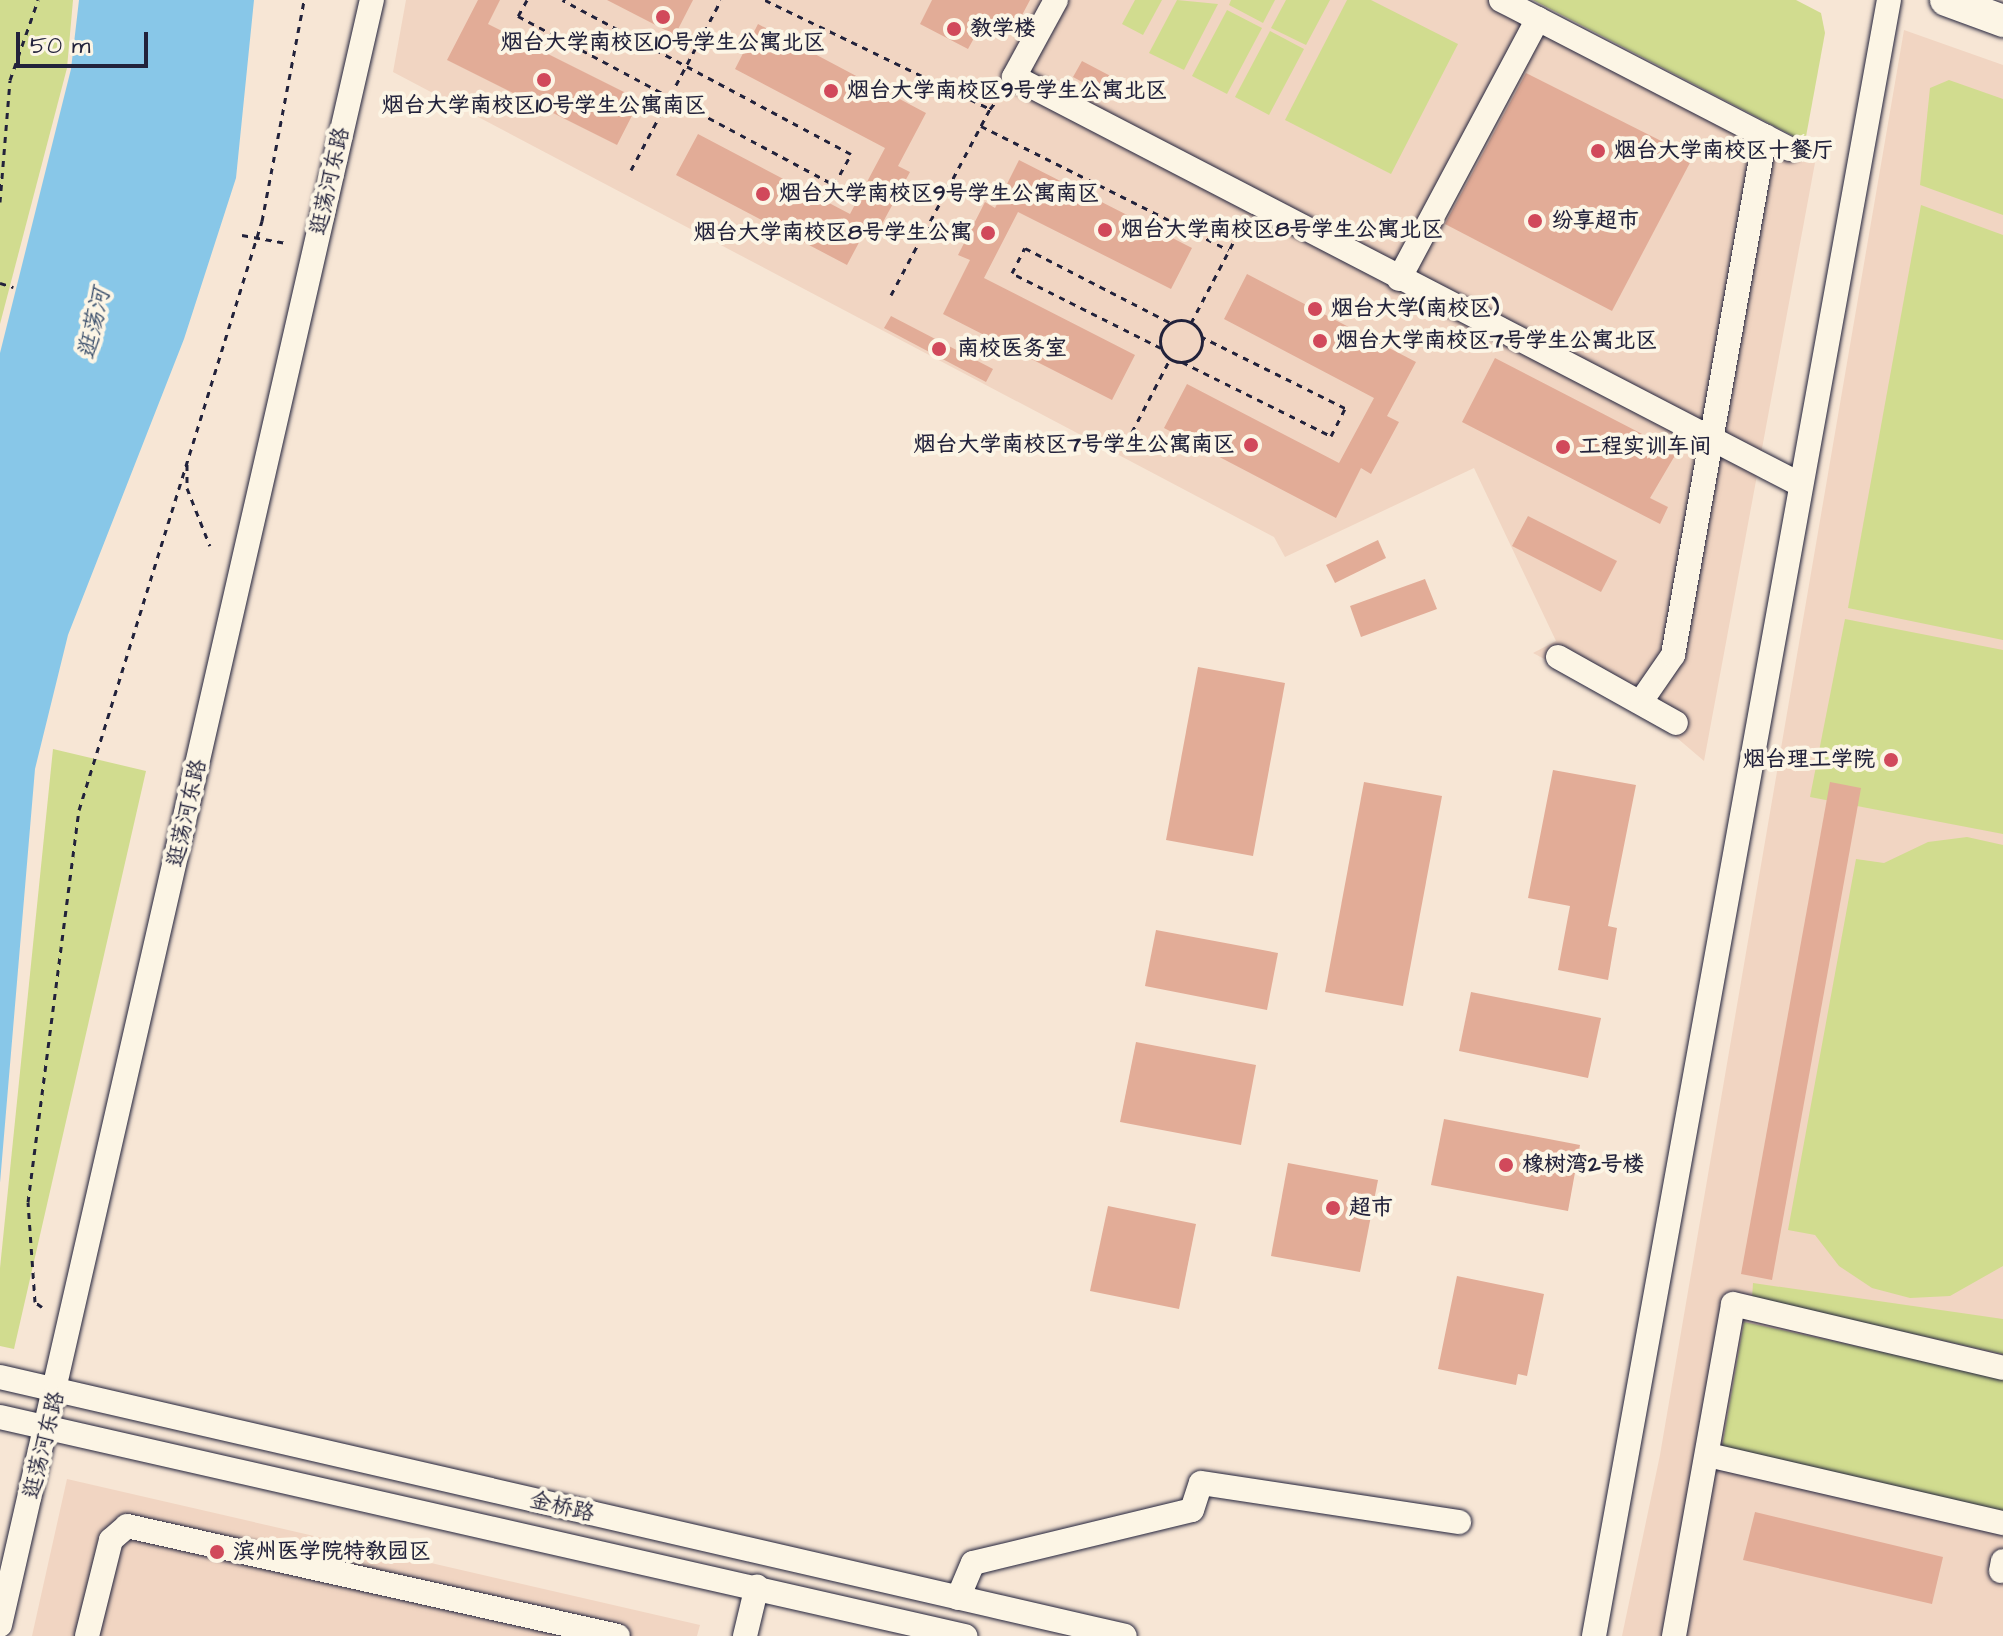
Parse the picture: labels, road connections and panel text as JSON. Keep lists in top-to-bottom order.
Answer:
{
  "streets": {
    "street": ["逛荡河东路", "金桥路"]
  },
  "crossings": [
    ["逛荡河东路", "金桥路"]
  ],
  "water": ["逛荡河"],
  "places": [
    "烟台大学南校区10号学生公寓北区",
    "教学楼",
    "烟台大学南校区10号学生公寓南区",
    "烟台大学南校区9号学生公寓北区",
    "烟台大学南校区十餐厅",
    "烟台大学南校区9号学生公寓南区",
    "纷享超市",
    "烟台大学南校区8号学生公寓北区",
    "烟台大学南校区8号学生公寓",
    "烟台大学(南校区)",
    "烟台大学南校区7号学生公寓北区",
    "南校医务室",
    "烟台大学南校区7号学生公寓南区",
    "工程实训车间",
    "烟台理工学院",
    "橡树湾2号楼",
    "超市",
    "滨州医学院特教园区"
  ],
  "scale_bar": "50 m"
}
